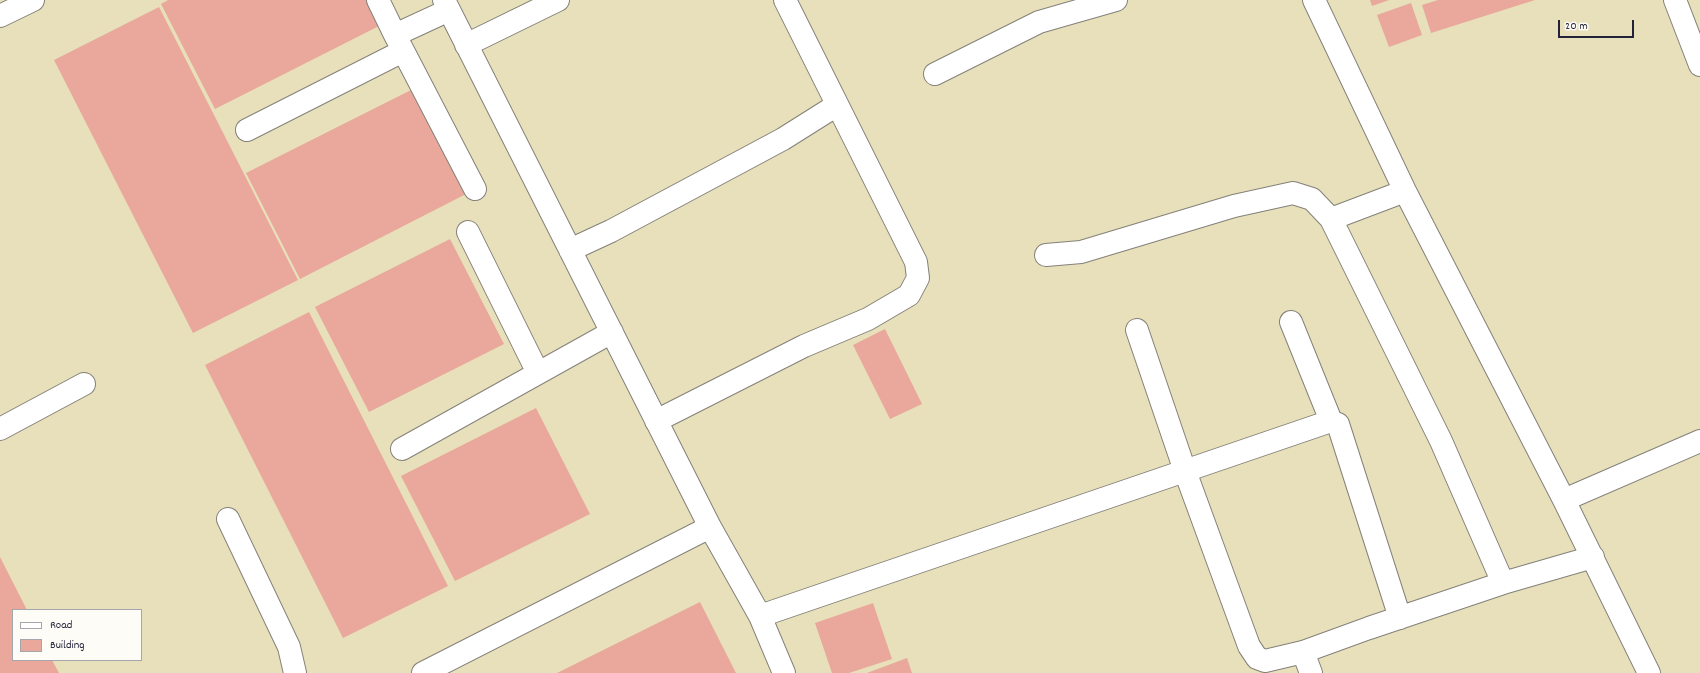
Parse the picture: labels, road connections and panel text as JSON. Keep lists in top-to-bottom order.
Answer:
{
  "legend": ["Road", "Building"],
  "scale_bar": "20 m"
}
